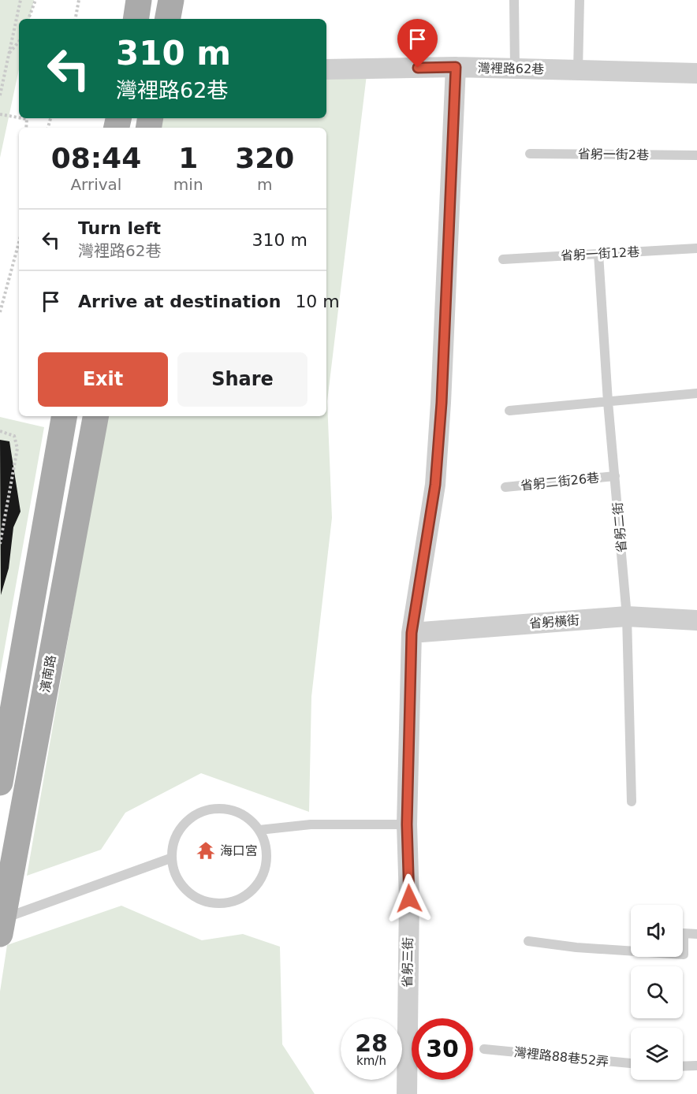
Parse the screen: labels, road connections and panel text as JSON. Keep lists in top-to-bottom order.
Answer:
{
  "streets": {
    "main road": ["濱南路"],
    "street": ["灣裡路62巷", "省躬橫街", "省躬三街"],
    "lane": [
      "省躬一街2巷",
      "省躬一街12巷",
      "省躬二街26巷",
      "省躬二街",
      "灣裡路88巷52弄"
    ]
  },
  "crossings": [
    ["灣裡路62巷", "省躬三街"],
    ["省躬一街12巷", "省躬二街"],
    ["省躬二街26巷", "省躬二街"],
    ["省躬二街", "省躬橫街"],
    ["省躬橫街", "省躬三街"]
  ],
  "places": {
    "temple": ["海口宮"]
  },
  "page": {
    "turn": ["310 m", "灣裡路62巷"],
    "eta": [
      "08:44",
      "Arrival",
      "1",
      "min",
      "320",
      "m"
    ],
    "list": [
      {
        "name": "Turn left",
        "note": "灣裡路62巷",
        "value": "310 m"
      },
      {
        "name": "Arrive at destination",
        "value": "10 m"
      }
    ],
    "buttons": ["Exit", "Share"],
    "speed": "28 km/h",
    "limit": "30"
  }
}
